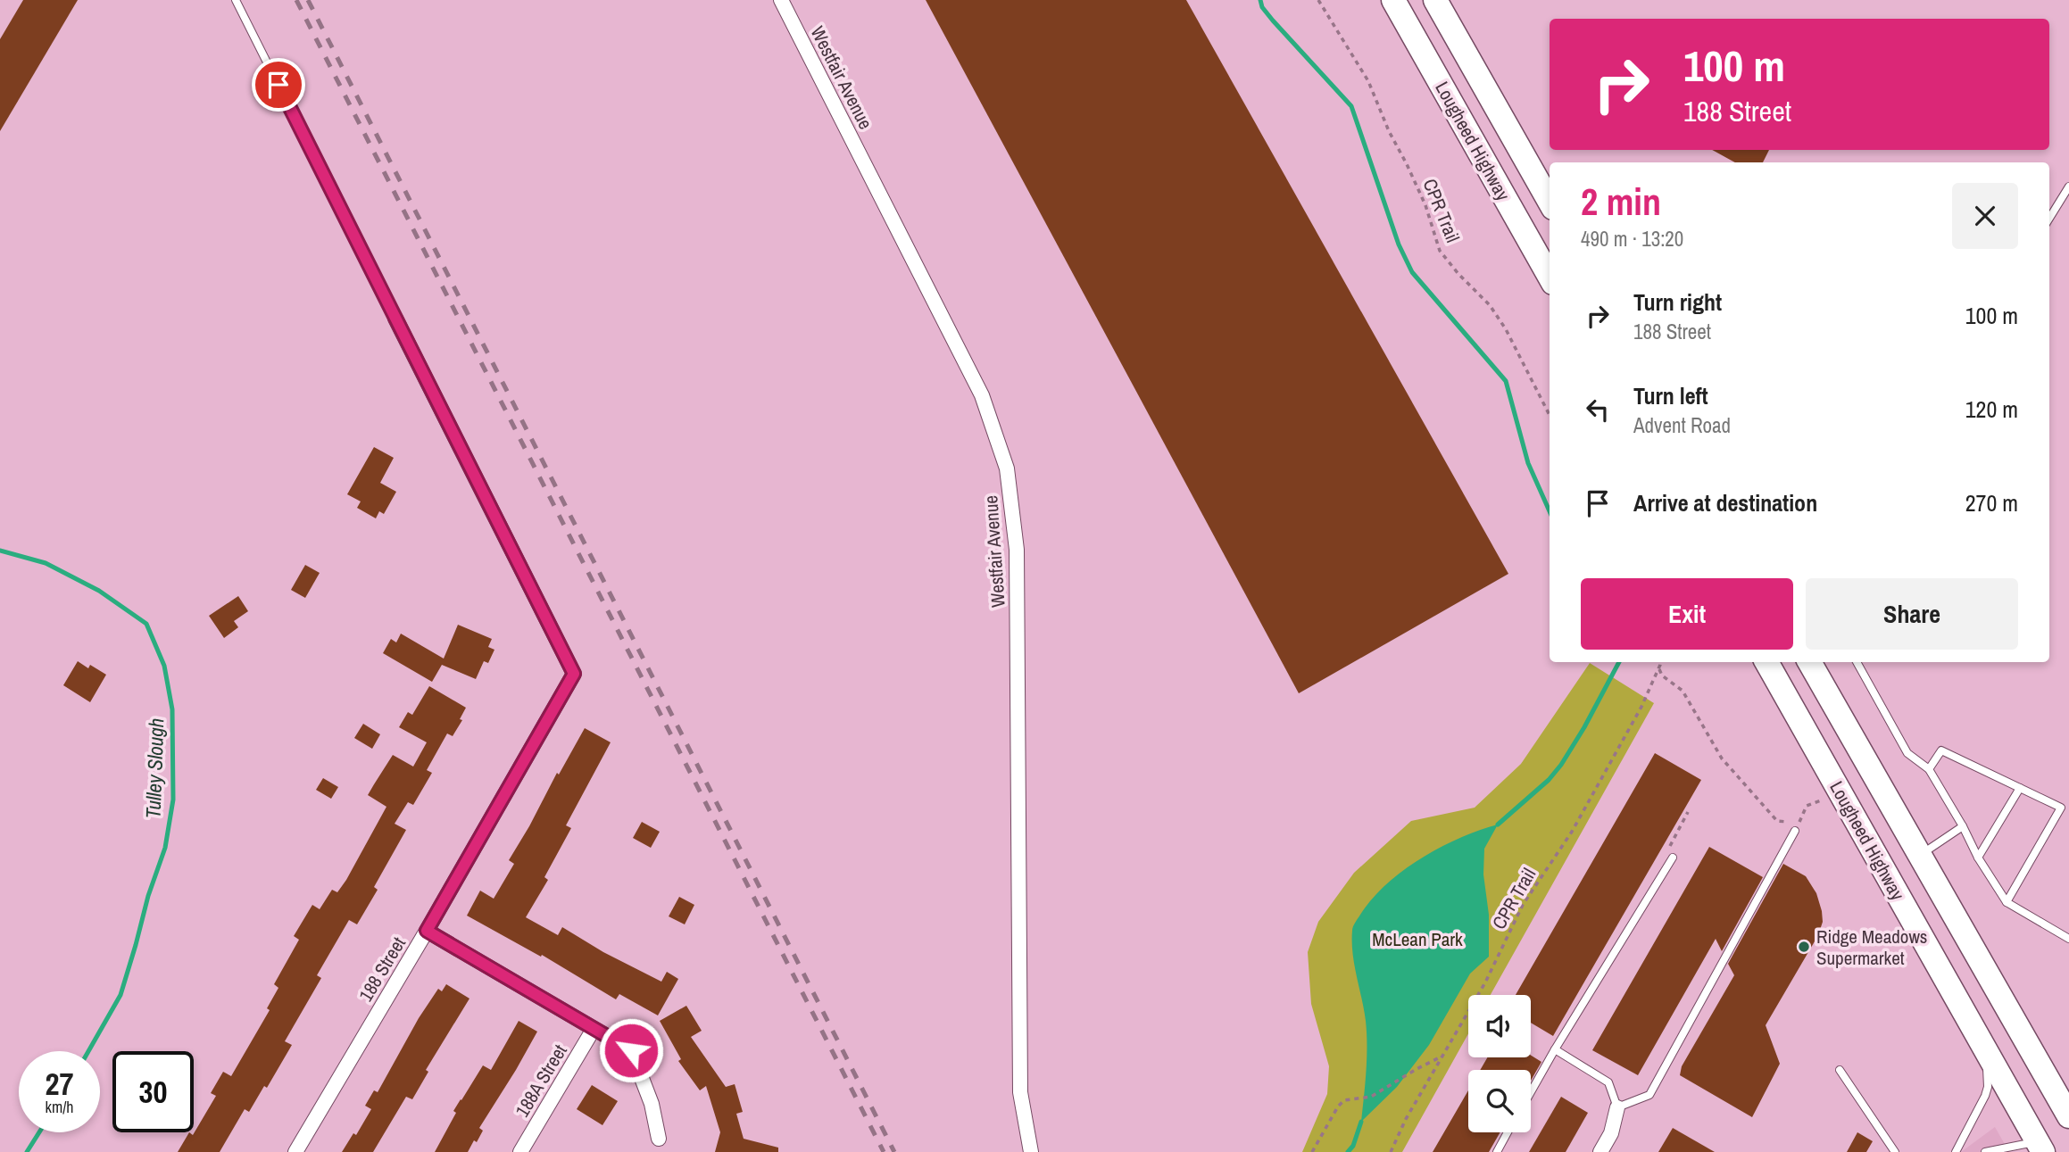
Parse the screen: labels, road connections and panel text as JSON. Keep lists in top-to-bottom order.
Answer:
{
  "streets": {
    "highway": ["Lougheed Highway"],
    "street": ["Westfair Avenue", "188 Street", "188A Street"],
    "path": ["CPR Trail"]
  },
  "water": ["Tulley Slough"],
  "parks": ["McLean Park"],
  "places": ["Ridge Meadows Supermarket"],
  "page": {
    "turn": ["100 m", "188 Street"],
    "heading": ["2 min", "490 m · 13:20"],
    "list": [
      {
        "name": "Turn right",
        "note": "188 Street",
        "value": "100 m"
      },
      {
        "name": "Turn left",
        "note": "Advent Road",
        "value": "120 m"
      },
      {
        "name": "Arrive at destination",
        "value": "270 m"
      }
    ],
    "buttons": ["Exit", "Share"],
    "speed": "27 km/h",
    "limit": "30"
  }
}
